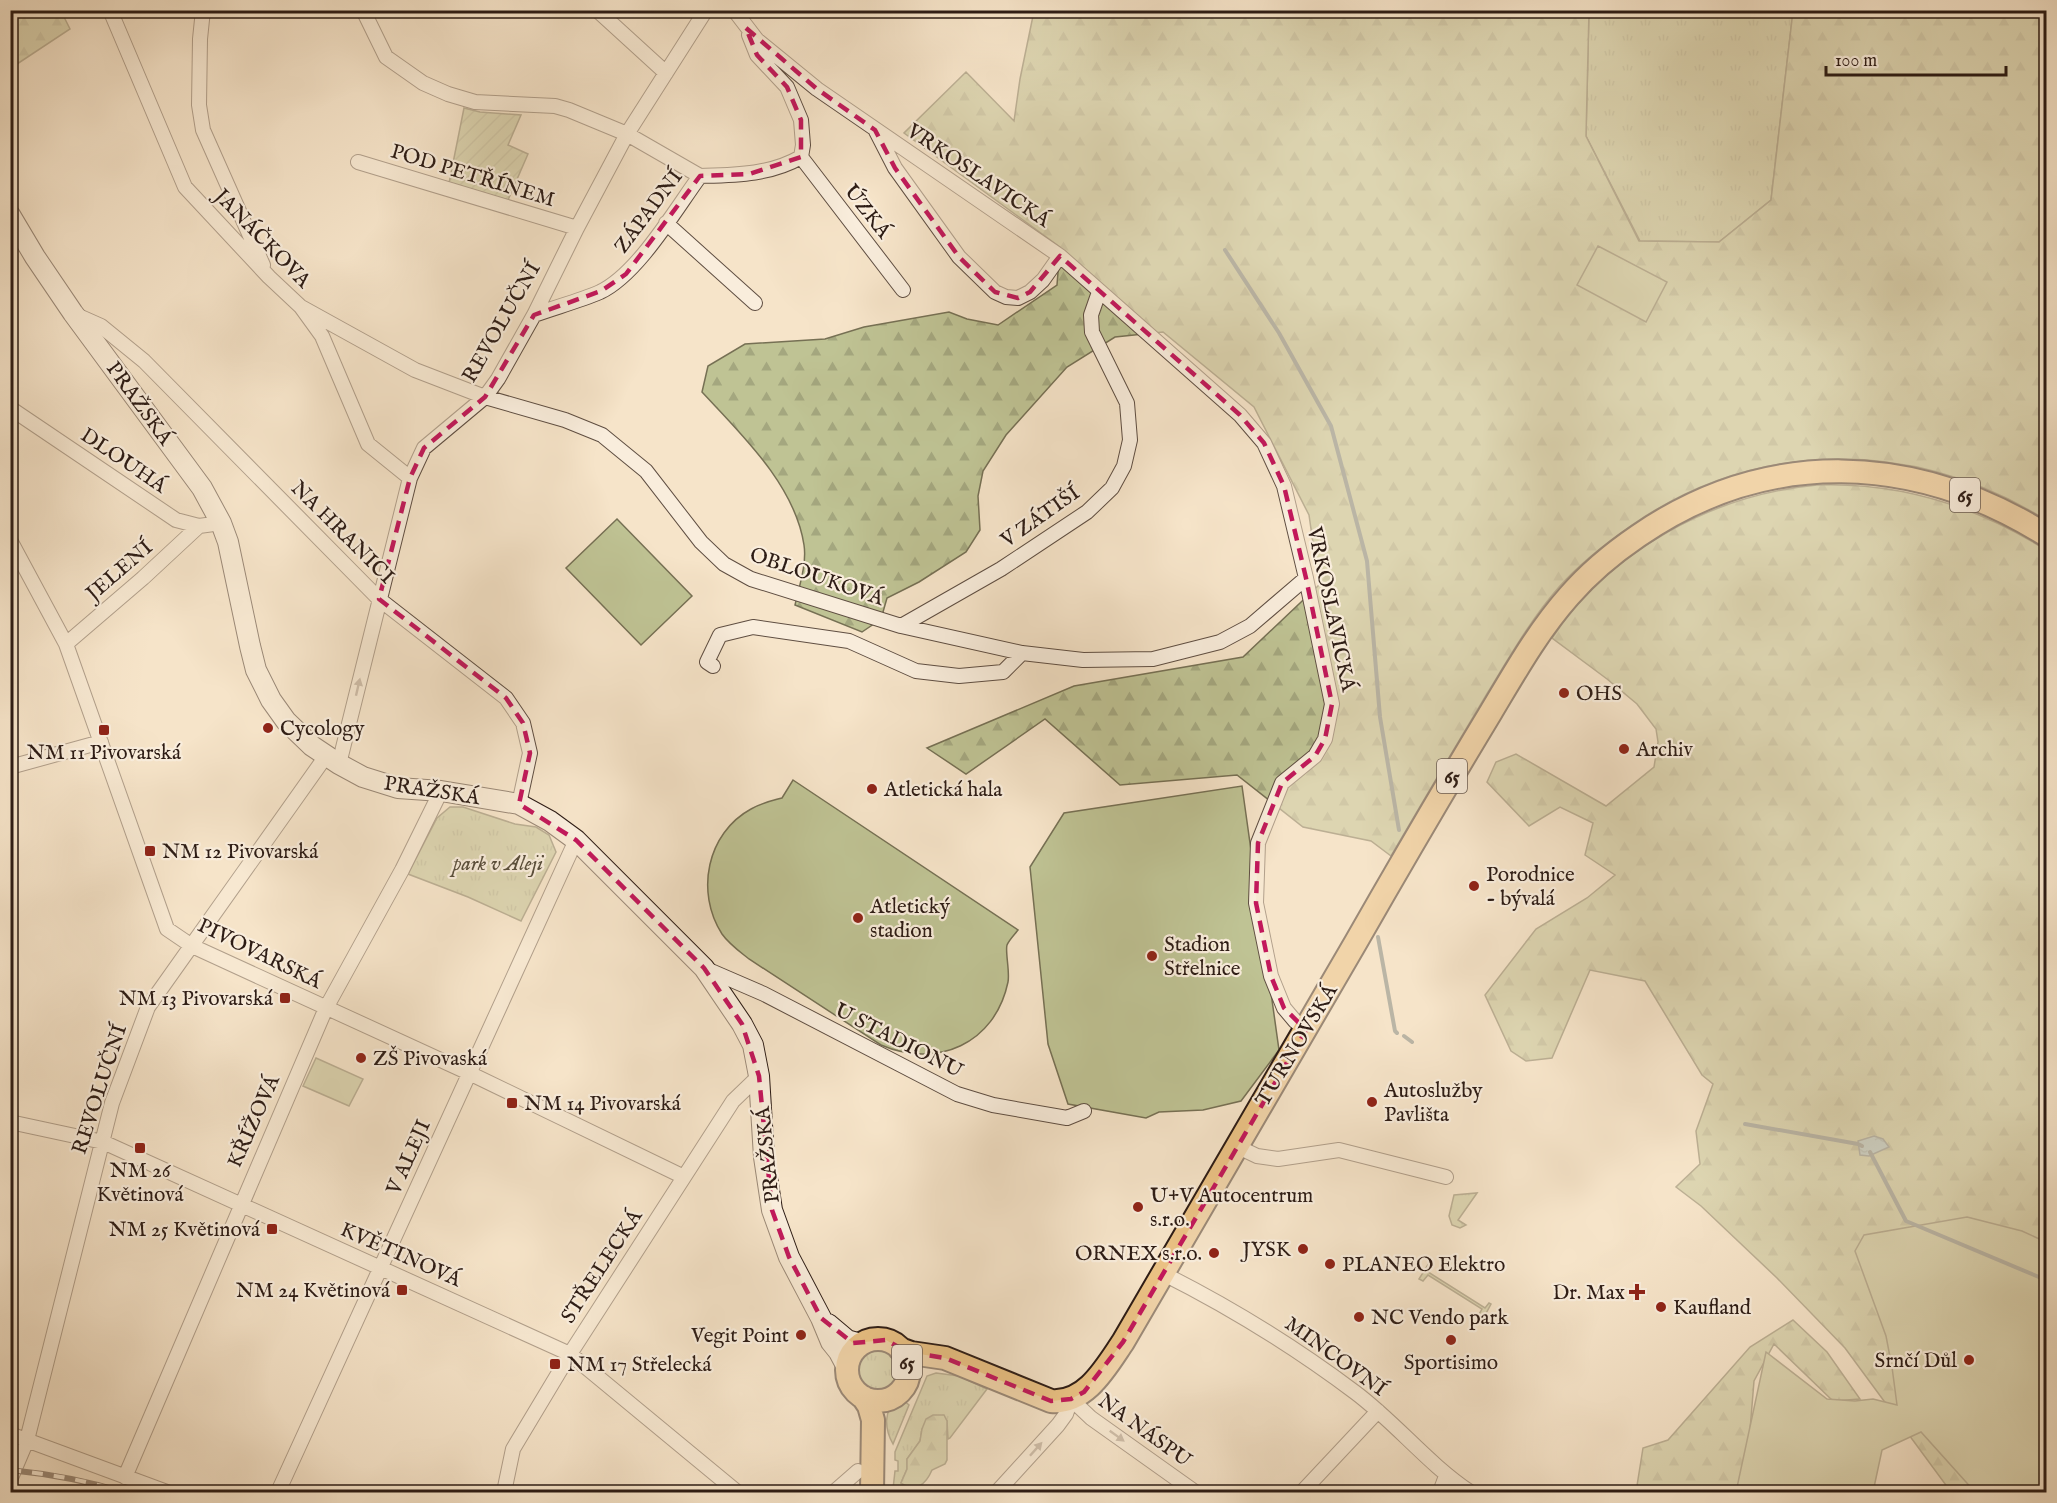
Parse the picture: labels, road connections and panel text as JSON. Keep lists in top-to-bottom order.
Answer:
{
  "streets": {
    "main road": ["PRAŽSKÁ", "65", "TURNOVSKÁ"],
    "street": [
      "POD PETŘÍNEM",
      "VRKOSLAVICKÁ",
      "ZÁPADNÍ",
      "ÚZKÁ",
      "JANÁČKOVA",
      "REVOLUČNÍ",
      "DLOUHÁ",
      "V ZÁTIŠÍ",
      "NA HRANICI",
      "JELENÍ",
      "OBLOUKOVÁ",
      "PIVOVARSKÁ",
      "U STADIONU",
      "KŘÍŽOVÁ",
      "V ALEJI",
      "KVĚTINOVÁ",
      "STŘELECKÁ",
      "MINCOVNÍ",
      "NA NÁSPU"
    ]
  },
  "crossings": [
    ["POD PETŘÍNEM", "REVOLUČNÍ"],
    ["VRKOSLAVICKÁ", "V ZÁTIŠÍ"],
    ["VRKOSLAVICKÁ", "OBLOUKOVÁ"],
    ["VRKOSLAVICKÁ", "TURNOVSKÁ"],
    ["ZÁPADNÍ", "ÚZKÁ"],
    ["ZÁPADNÍ", "REVOLUČNÍ"],
    ["JANÁČKOVA", "REVOLUČNÍ"],
    ["JANÁČKOVA", "OBLOUKOVÁ"],
    ["REVOLUČNÍ", "PRAŽSKÁ"],
    ["REVOLUČNÍ", "NA HRANICI"],
    ["REVOLUČNÍ", "OBLOUKOVÁ"],
    ["REVOLUČNÍ", "PIVOVARSKÁ"],
    ["REVOLUČNÍ", "KVĚTINOVÁ"],
    ["PRAŽSKÁ", "DLOUHÁ"],
    ["PRAŽSKÁ", "65"],
    ["PRAŽSKÁ", "NA HRANICI"],
    ["PRAŽSKÁ", "U STADIONU"],
    ["PRAŽSKÁ", "KŘÍŽOVÁ"],
    ["PRAŽSKÁ", "V ALEJI"],
    ["PRAŽSKÁ", "STŘELECKÁ"],
    ["DLOUHÁ", "JELENÍ"],
    ["65", "TURNOVSKÁ"],
    ["65", "NA NÁSPU"],
    ["V ZÁTIŠÍ", "OBLOUKOVÁ"],
    ["JELENÍ", "PIVOVARSKÁ"],
    ["PIVOVARSKÁ", "KŘÍŽOVÁ"],
    ["PIVOVARSKÁ", "V ALEJI"],
    ["PIVOVARSKÁ", "STŘELECKÁ"],
    ["TURNOVSKÁ", "MINCOVNÍ"],
    ["TURNOVSKÁ", "NA NÁSPU"],
    ["KŘÍŽOVÁ", "KVĚTINOVÁ"],
    ["V ALEJI", "KVĚTINOVÁ"],
    ["KVĚTINOVÁ", "STŘELECKÁ"]
  ],
  "one_way": ["NA NÁSPU"],
  "parks": ["park v Aleji"],
  "places": {
    "other": [
      "OHS",
      "Cycology",
      "Archiv",
      "Atletická hala",
      "Porodnice - bývalá",
      "Atletický stadion",
      "Stadion Střelnice",
      "ZŠ Pivovaská",
      "Autoslužby Pavlišta",
      "U+V Autocentrum s.r.o.",
      "JYSK",
      "ORNEX s.r.o.",
      "PLANEO Elektro",
      "Kaufland",
      "NC Vendo park",
      "Vegit Point",
      "Sportisimo",
      "Srnčí Důl"
    ],
    "transit": [
      "NM 11 Pivovarská",
      "NM 12 Pivovarská",
      "NM 13 Pivovarská",
      "NM 14 Pivovarská",
      "NM 26 Květinová",
      "NM 25 Květinová",
      "NM 24 Květinová",
      "NM 17 Střelecká"
    ],
    "health": ["Dr. Max"]
  },
  "scale_bar": "100 m"
}
